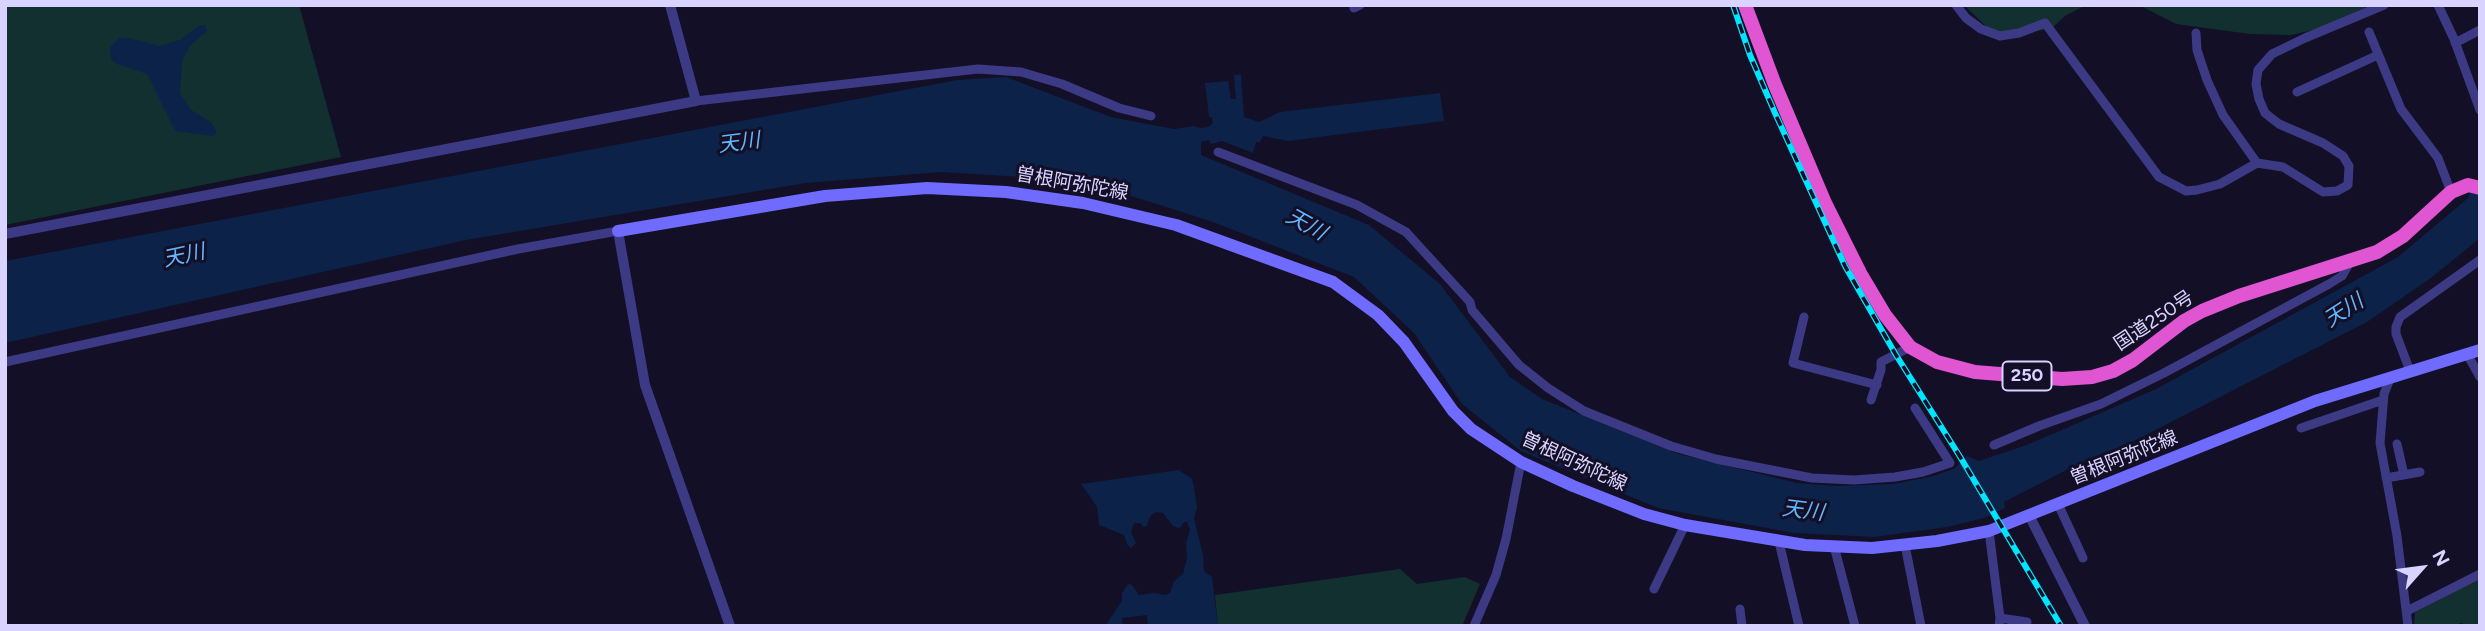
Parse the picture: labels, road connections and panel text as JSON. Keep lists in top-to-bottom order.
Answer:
{
  "streets": {
    "highway": ["国道250号", "250"],
    "main road": ["曽根阿弥陀線"]
  },
  "water": ["天川"],
  "north": "top right"
}
